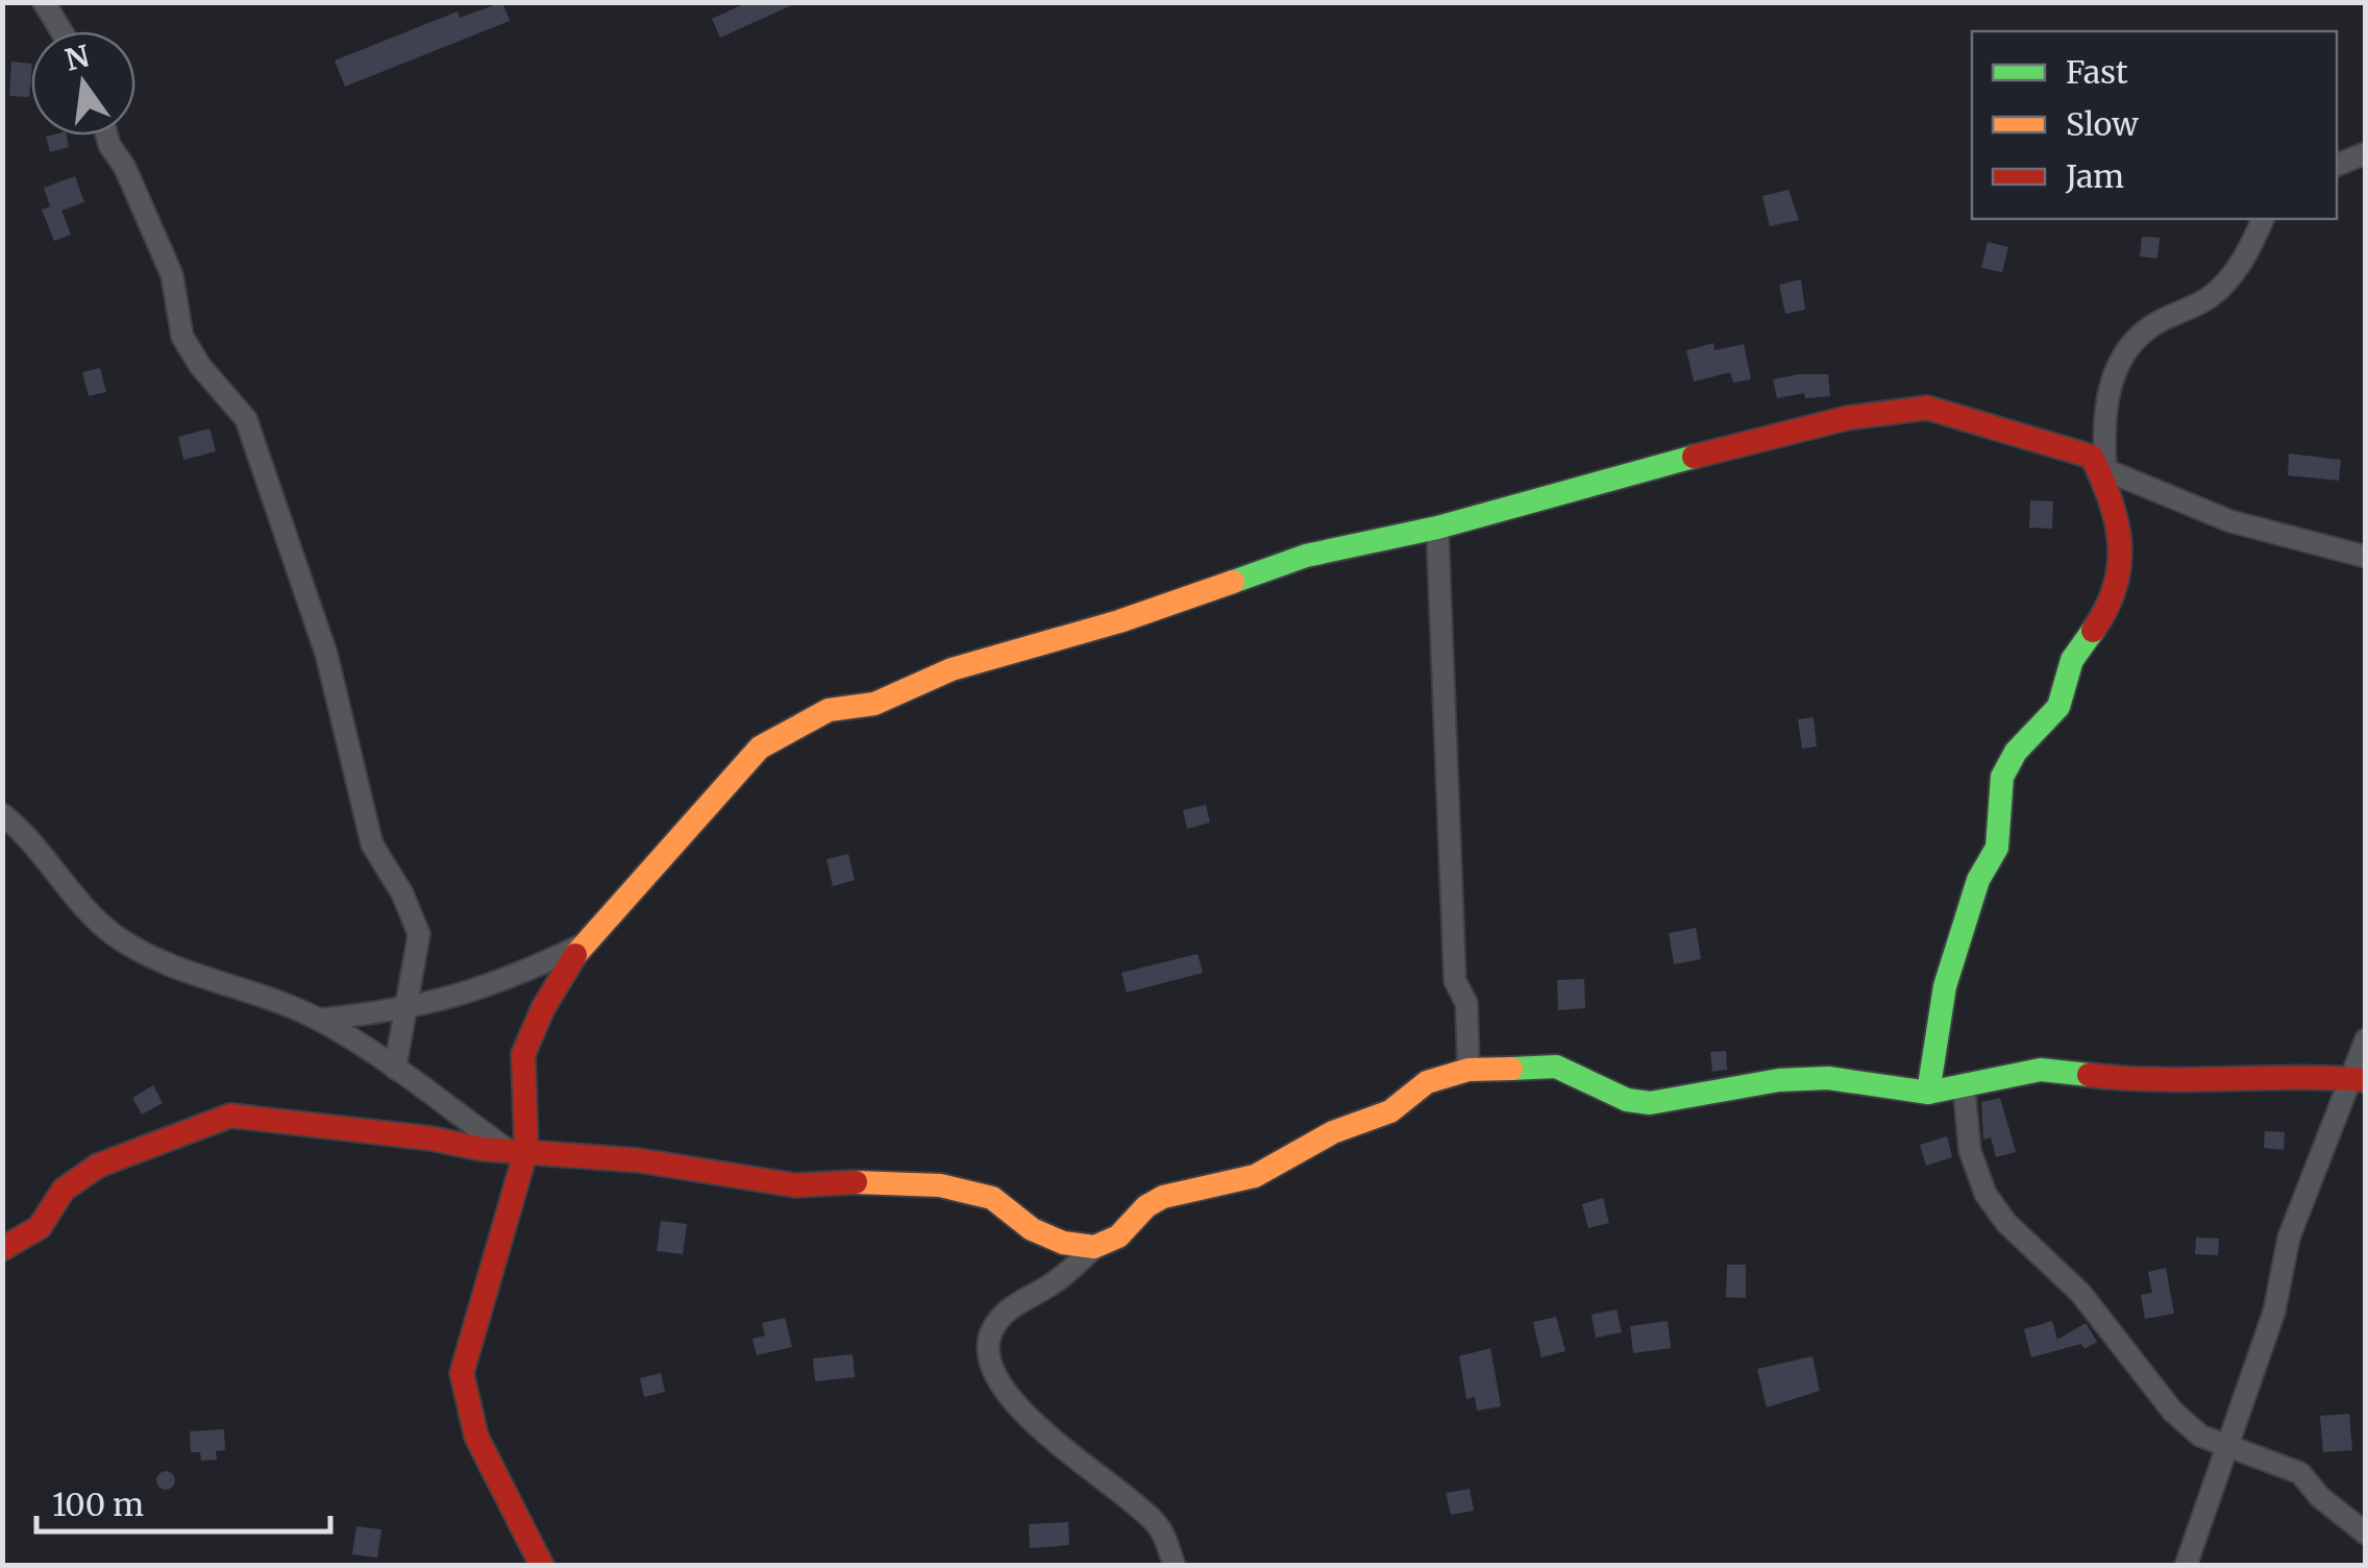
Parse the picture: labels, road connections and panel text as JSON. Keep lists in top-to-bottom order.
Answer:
{
  "legend": ["Fast", "Slow", "Jam"],
  "scale_bar": "100 m",
  "north": "top"
}
